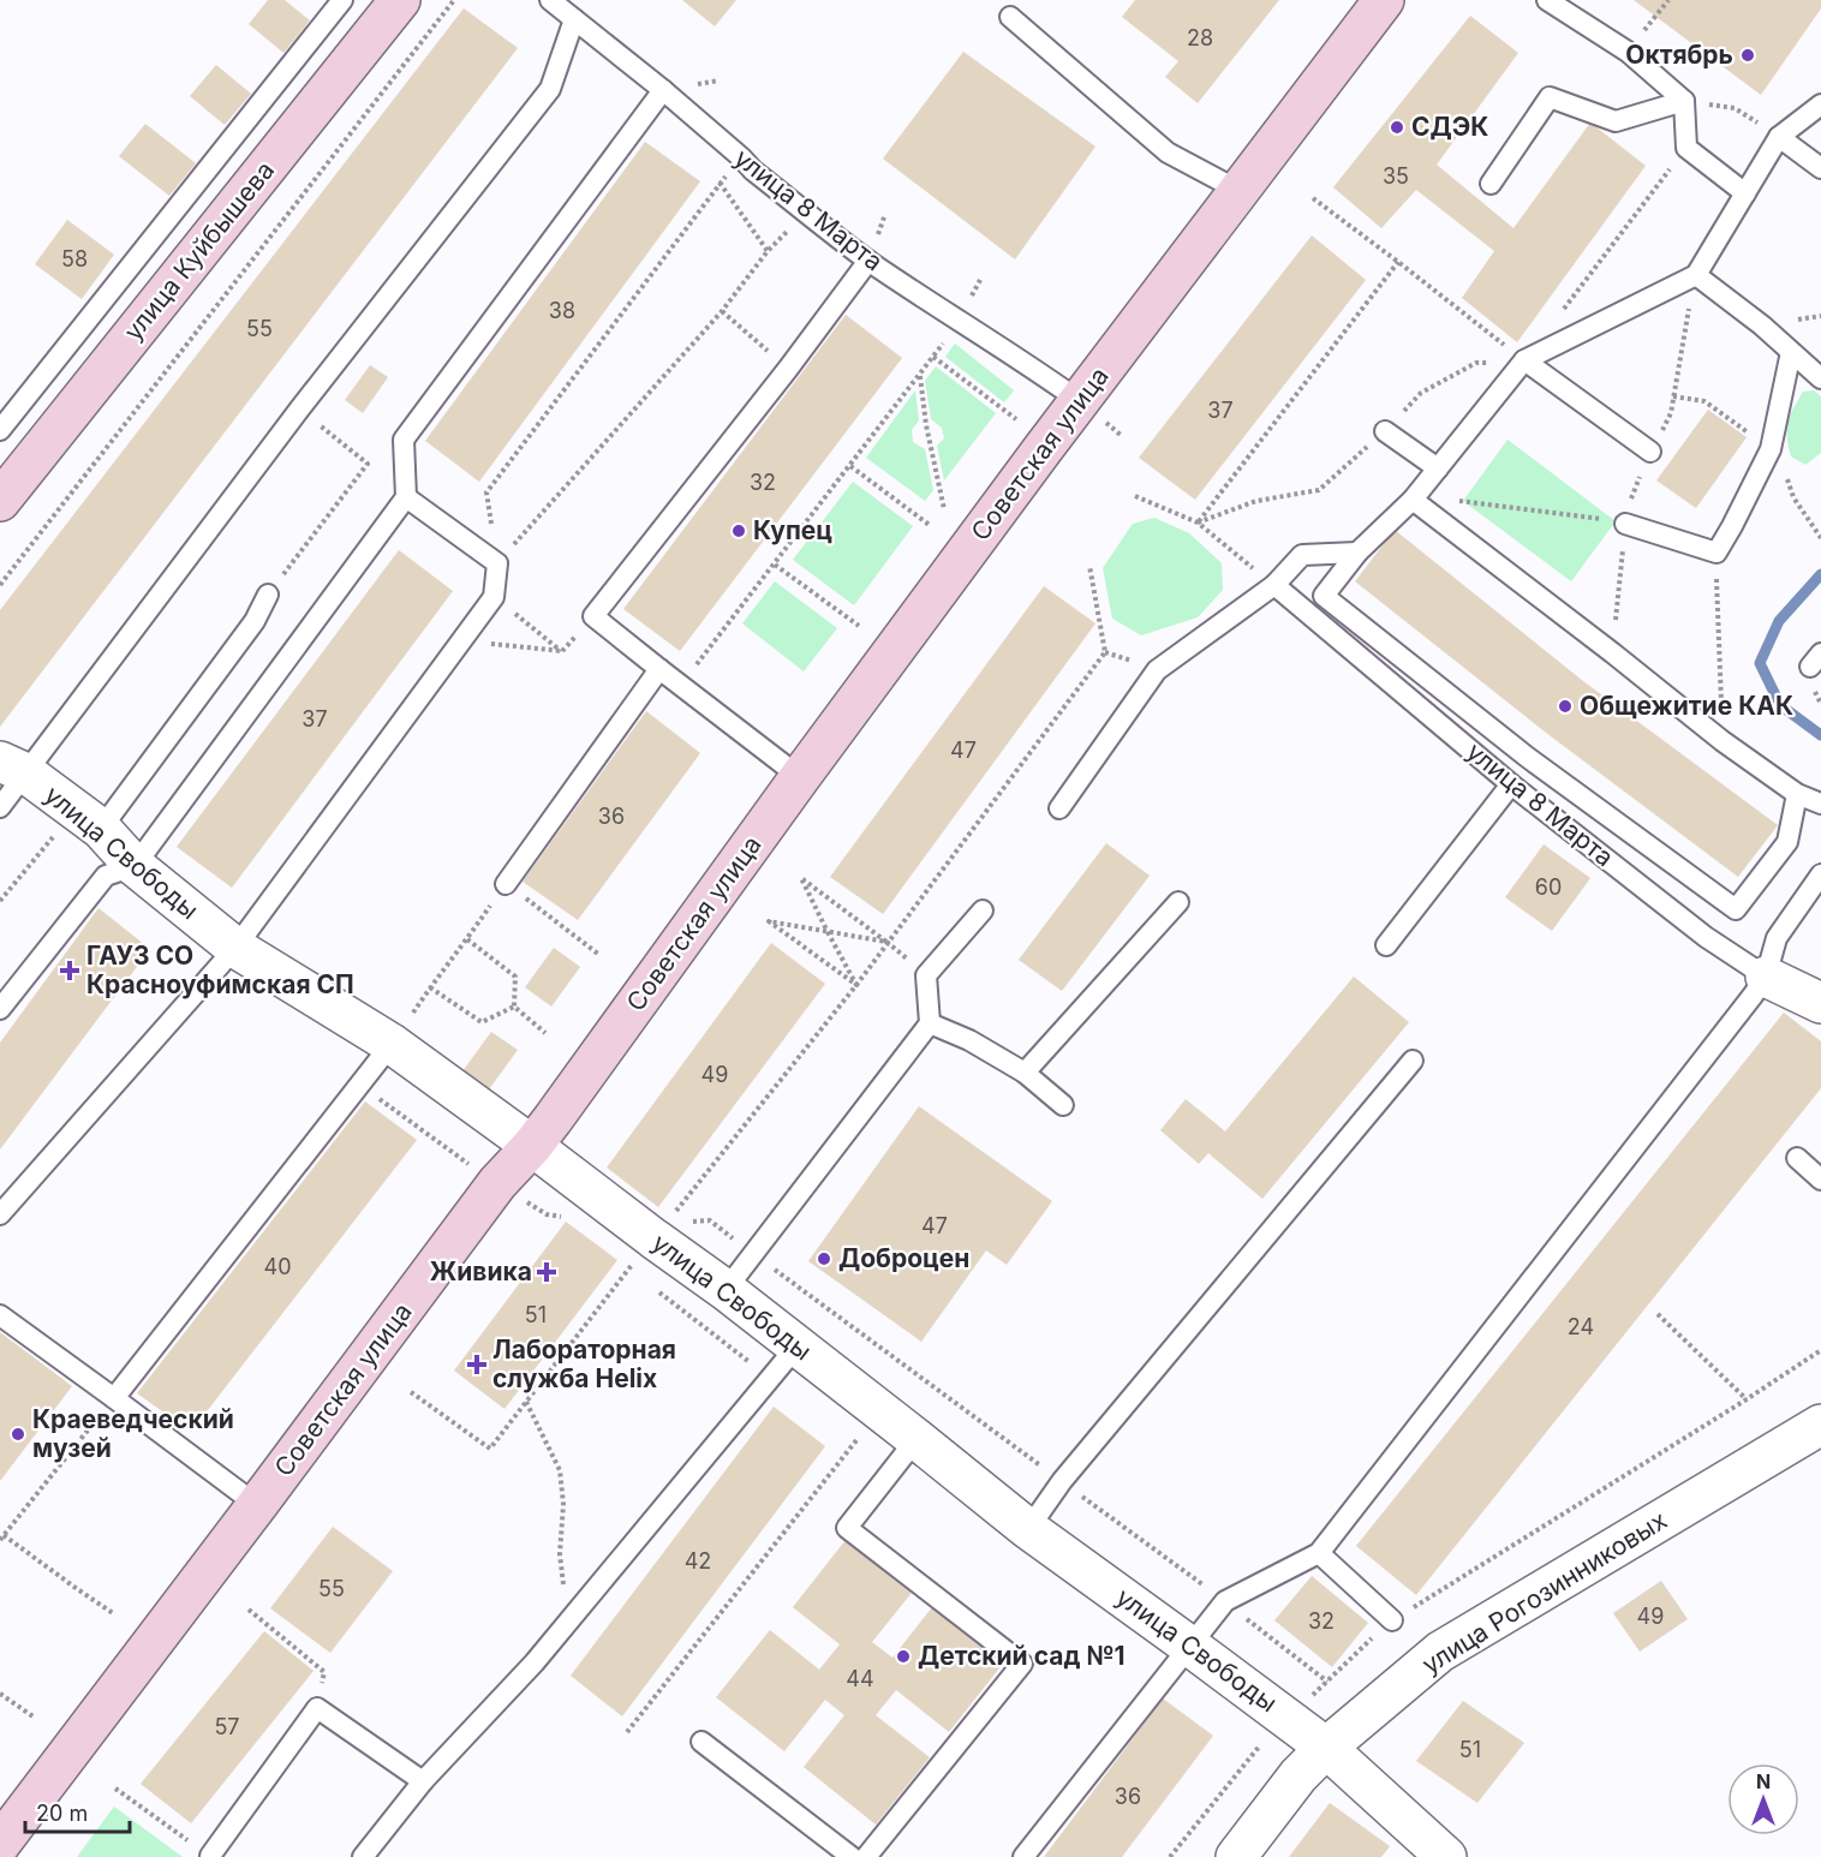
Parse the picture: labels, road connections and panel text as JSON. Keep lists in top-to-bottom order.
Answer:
{
  "streets": {
    "main road": ["улица Куйбышева", "Советская улица"],
    "street": ["улица 8 Марта", "улица Свободы", "улица Рогозинниковых"]
  },
  "crossings": [
    ["улица 8 Марта", "Советская улица"],
    ["Советская улица", "улица Свободы"],
    ["улица Свободы", "улица Рогозинниковых"]
  ],
  "places": {
    "other": [
      "Октябрь",
      "СДЭК",
      "Купец",
      "Общежитие КАК",
      "Доброцен",
      "Краеведческий музей",
      "Детский сад №1"
    ],
    "health": ["ГАУЗ СО Красноуфимская СП", "Живика", "Лабораторная служба Helix"]
  },
  "house_numbers": [
    "28",
    "35",
    "58",
    "38",
    "55",
    "37",
    "32",
    "37",
    "47",
    "36",
    "60",
    "49",
    "47",
    "40",
    "51",
    "24",
    "42",
    "55",
    "49",
    "32",
    "44",
    "57",
    "51",
    "36"
  ],
  "scale_bar": "20 m",
  "north": "top"
}
